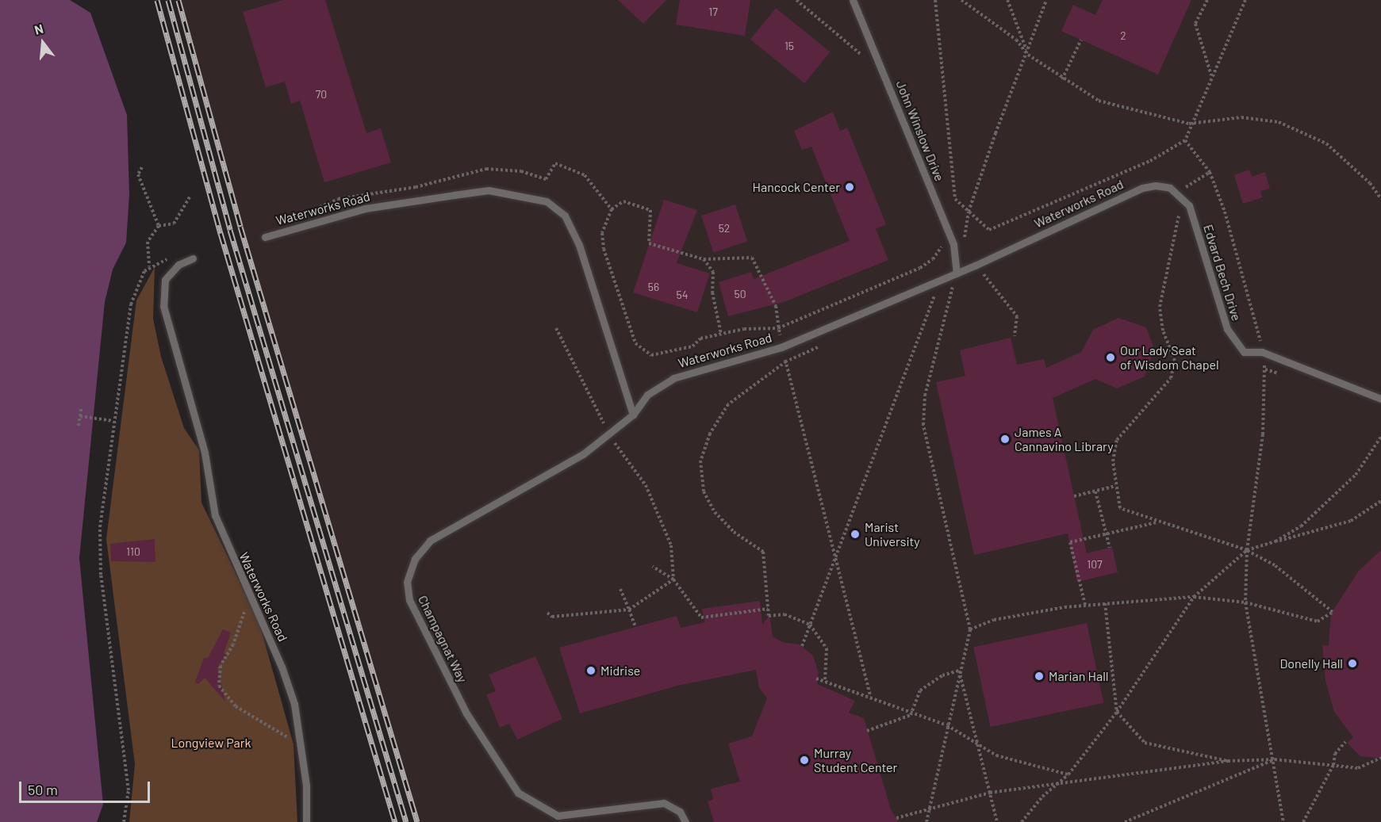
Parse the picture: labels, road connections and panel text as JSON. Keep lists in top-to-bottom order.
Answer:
{
  "streets": {
    "lane": [
      "John Winslow Drive",
      "Waterworks Road",
      "Edvard Bech Drive",
      "Champagnat Way"
    ]
  },
  "crossings": [
    ["John Winslow Drive", "Waterworks Road"],
    ["Waterworks Road", "Edvard Bech Drive"],
    ["Waterworks Road", "Champagnat Way"]
  ],
  "parks": ["Longview Park"],
  "places": [
    "Hancock Center",
    "Our Lady Seat of Wisdom Chapel",
    "James A Cannavino Library",
    "Marist University",
    "Donelly Hall",
    "Midrise",
    "Marian Hall",
    "Murray Student Center"
  ],
  "house_numbers": [
    "17",
    "2",
    "15",
    "70",
    "52",
    "56",
    "50",
    "54",
    "110",
    "107"
  ],
  "scale_bar": "50 m",
  "north": "top"
}
